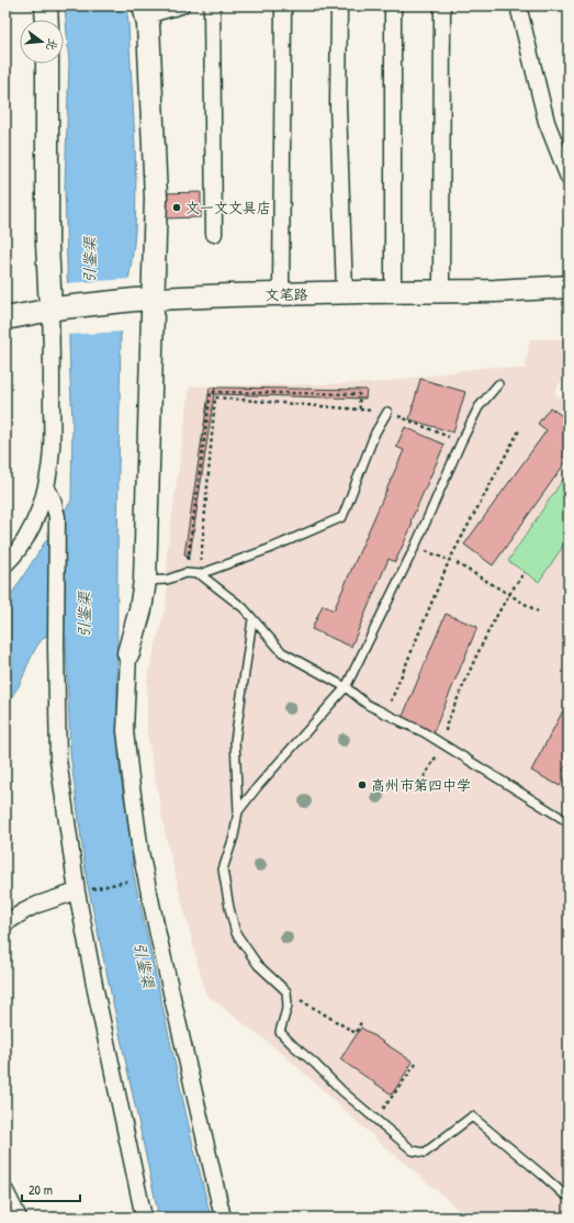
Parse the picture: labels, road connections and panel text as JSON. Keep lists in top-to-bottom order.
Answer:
{
  "streets": {
    "street": ["文笔路"]
  },
  "water": ["引鉴渠"],
  "places": ["文一文文具店", "高州市第四中学"],
  "scale_bar": "20 m",
  "north": "right"
}
